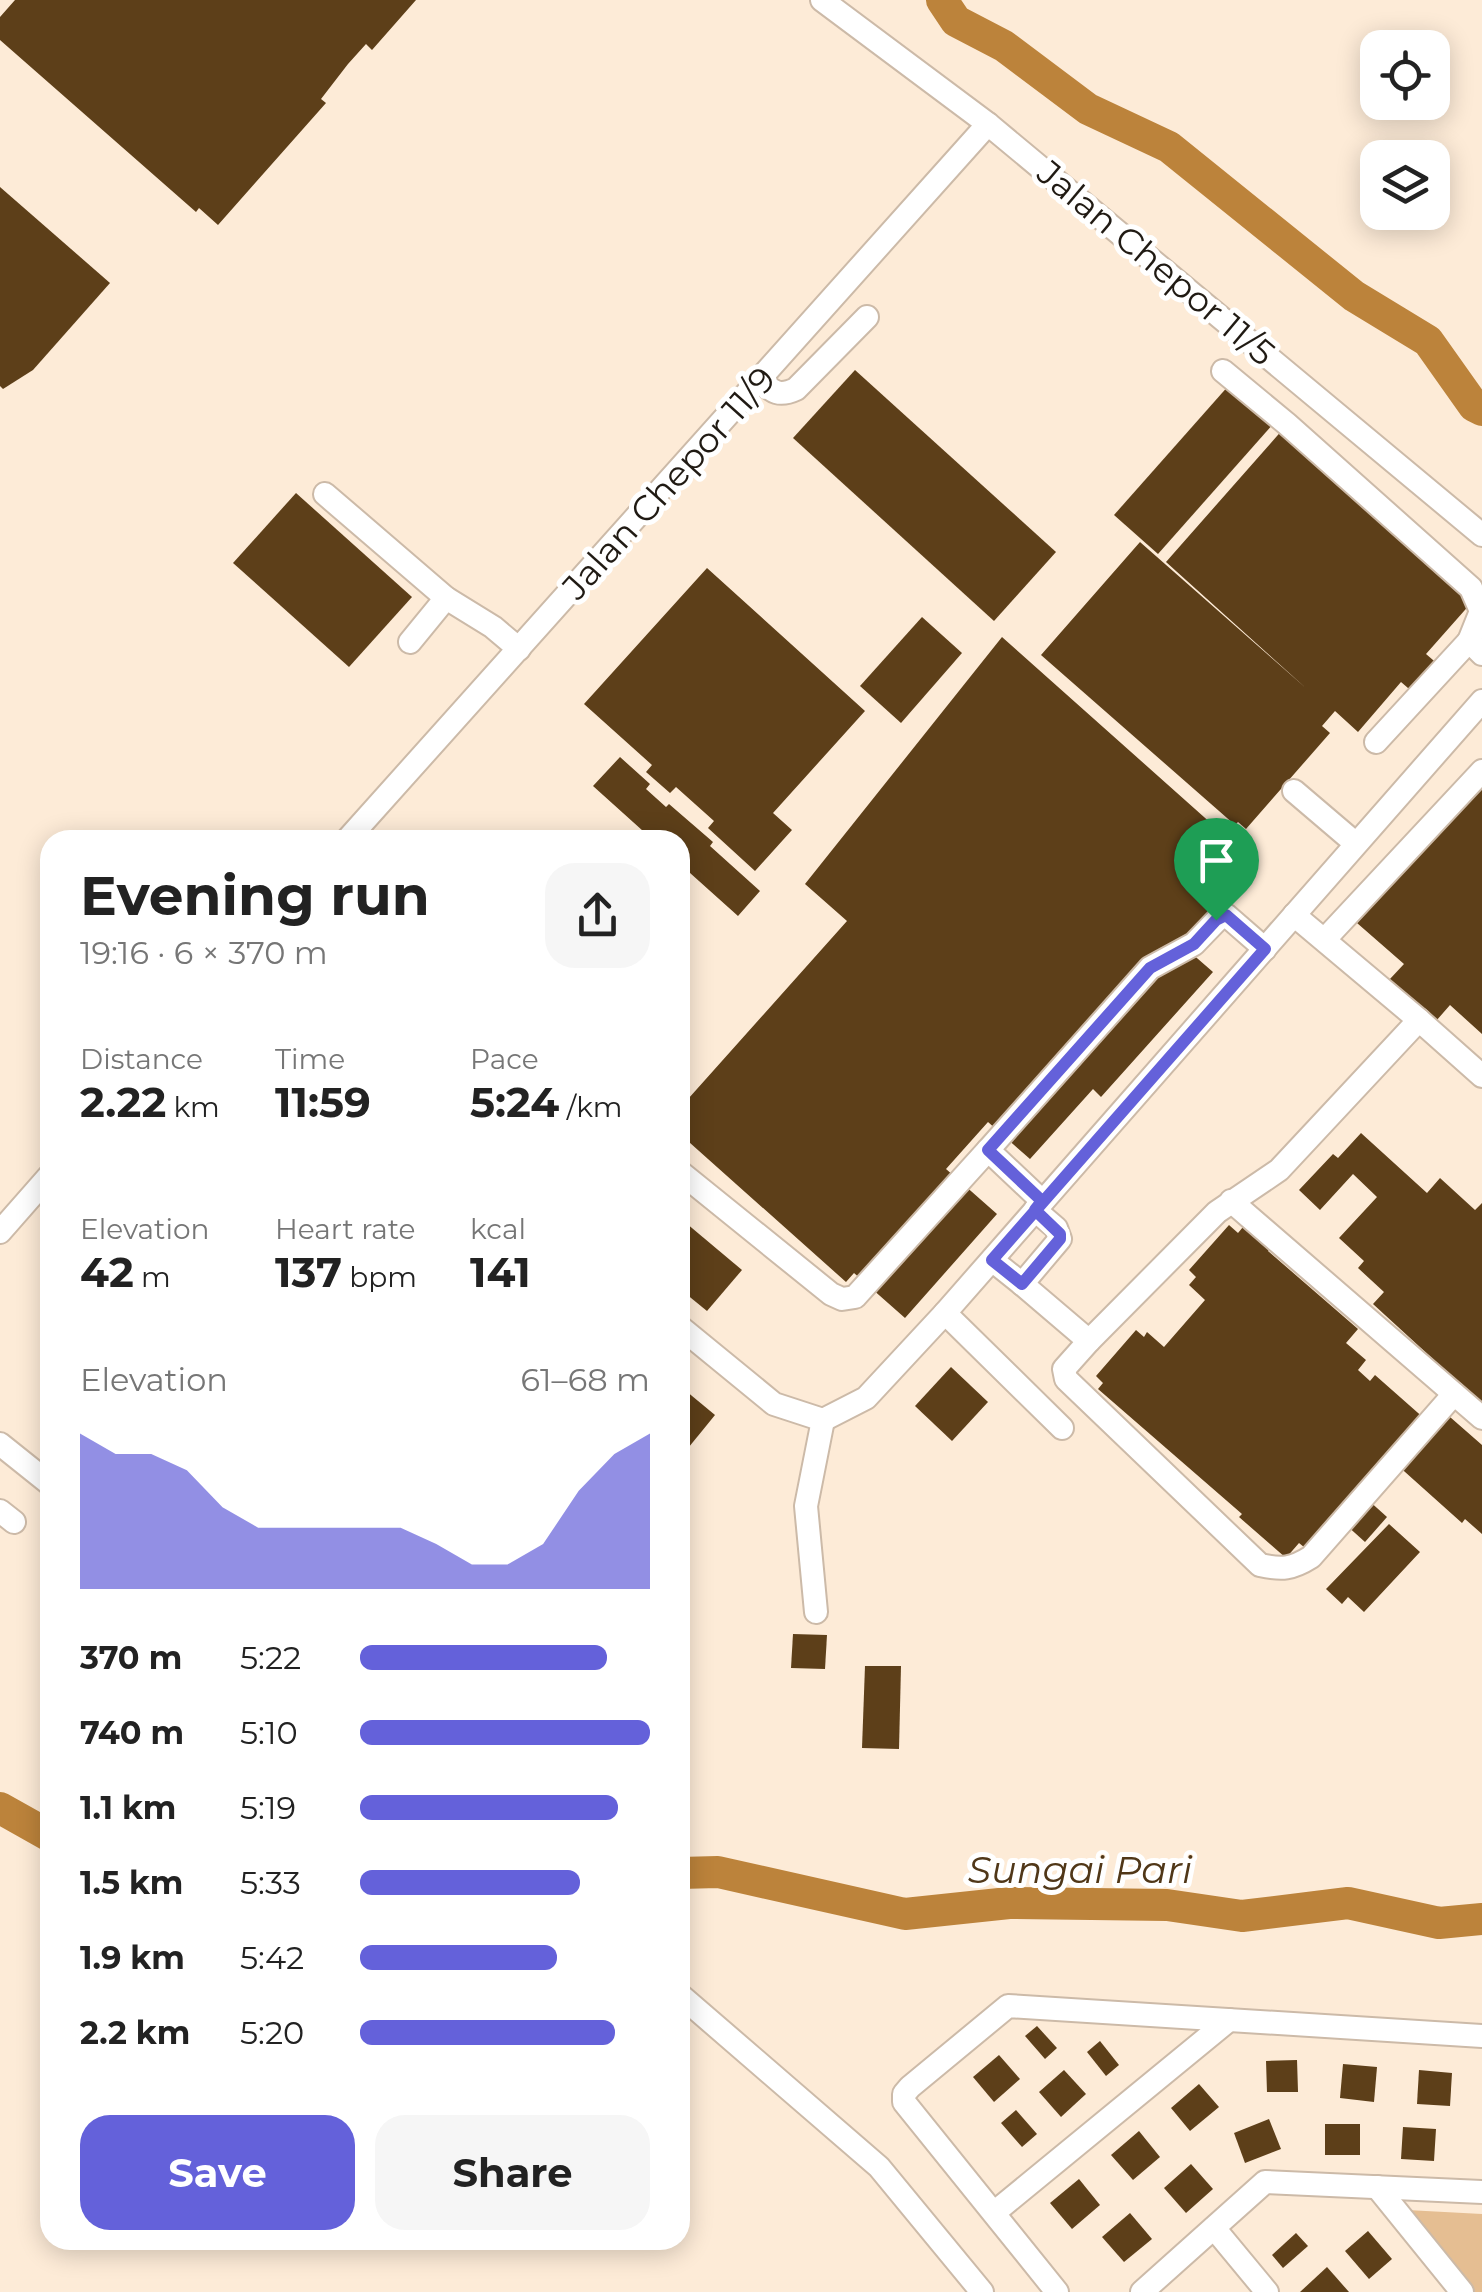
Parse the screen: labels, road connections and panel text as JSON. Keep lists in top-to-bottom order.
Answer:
{
  "streets": {
    "street": ["Jalan Chepor 11/5", "Jalan Chepor 11/9"]
  },
  "crossings": [
    ["Jalan Chepor 11/5", "Jalan Chepor 11/9"]
  ],
  "water": ["Sungai Pari"],
  "page": {
    "heading": ["Evening run", "19:16 · 6 × 370 m"],
    "stats": [
      ["Distance", "2.22 km"],
      ["Time", "11:59"],
      ["Pace", "5:24 /km"],
      ["Elevation", "42 m"],
      ["Heart rate", "137 bpm"],
      ["kcal", "141"]
    ],
    "chart": ["Elevation", "61–68 m"],
    "list": [
      {
        "name": "370 m",
        "note": "5:22"
      },
      {
        "name": "740 m",
        "note": "5:10"
      },
      {
        "name": "1.1 km",
        "note": "5:19"
      },
      {
        "name": "1.5 km",
        "note": "5:33"
      },
      {
        "name": "1.9 km",
        "note": "5:42"
      },
      {
        "name": "2.2 km",
        "note": "5:20"
      }
    ],
    "buttons": ["Save", "Share"]
  }
}
